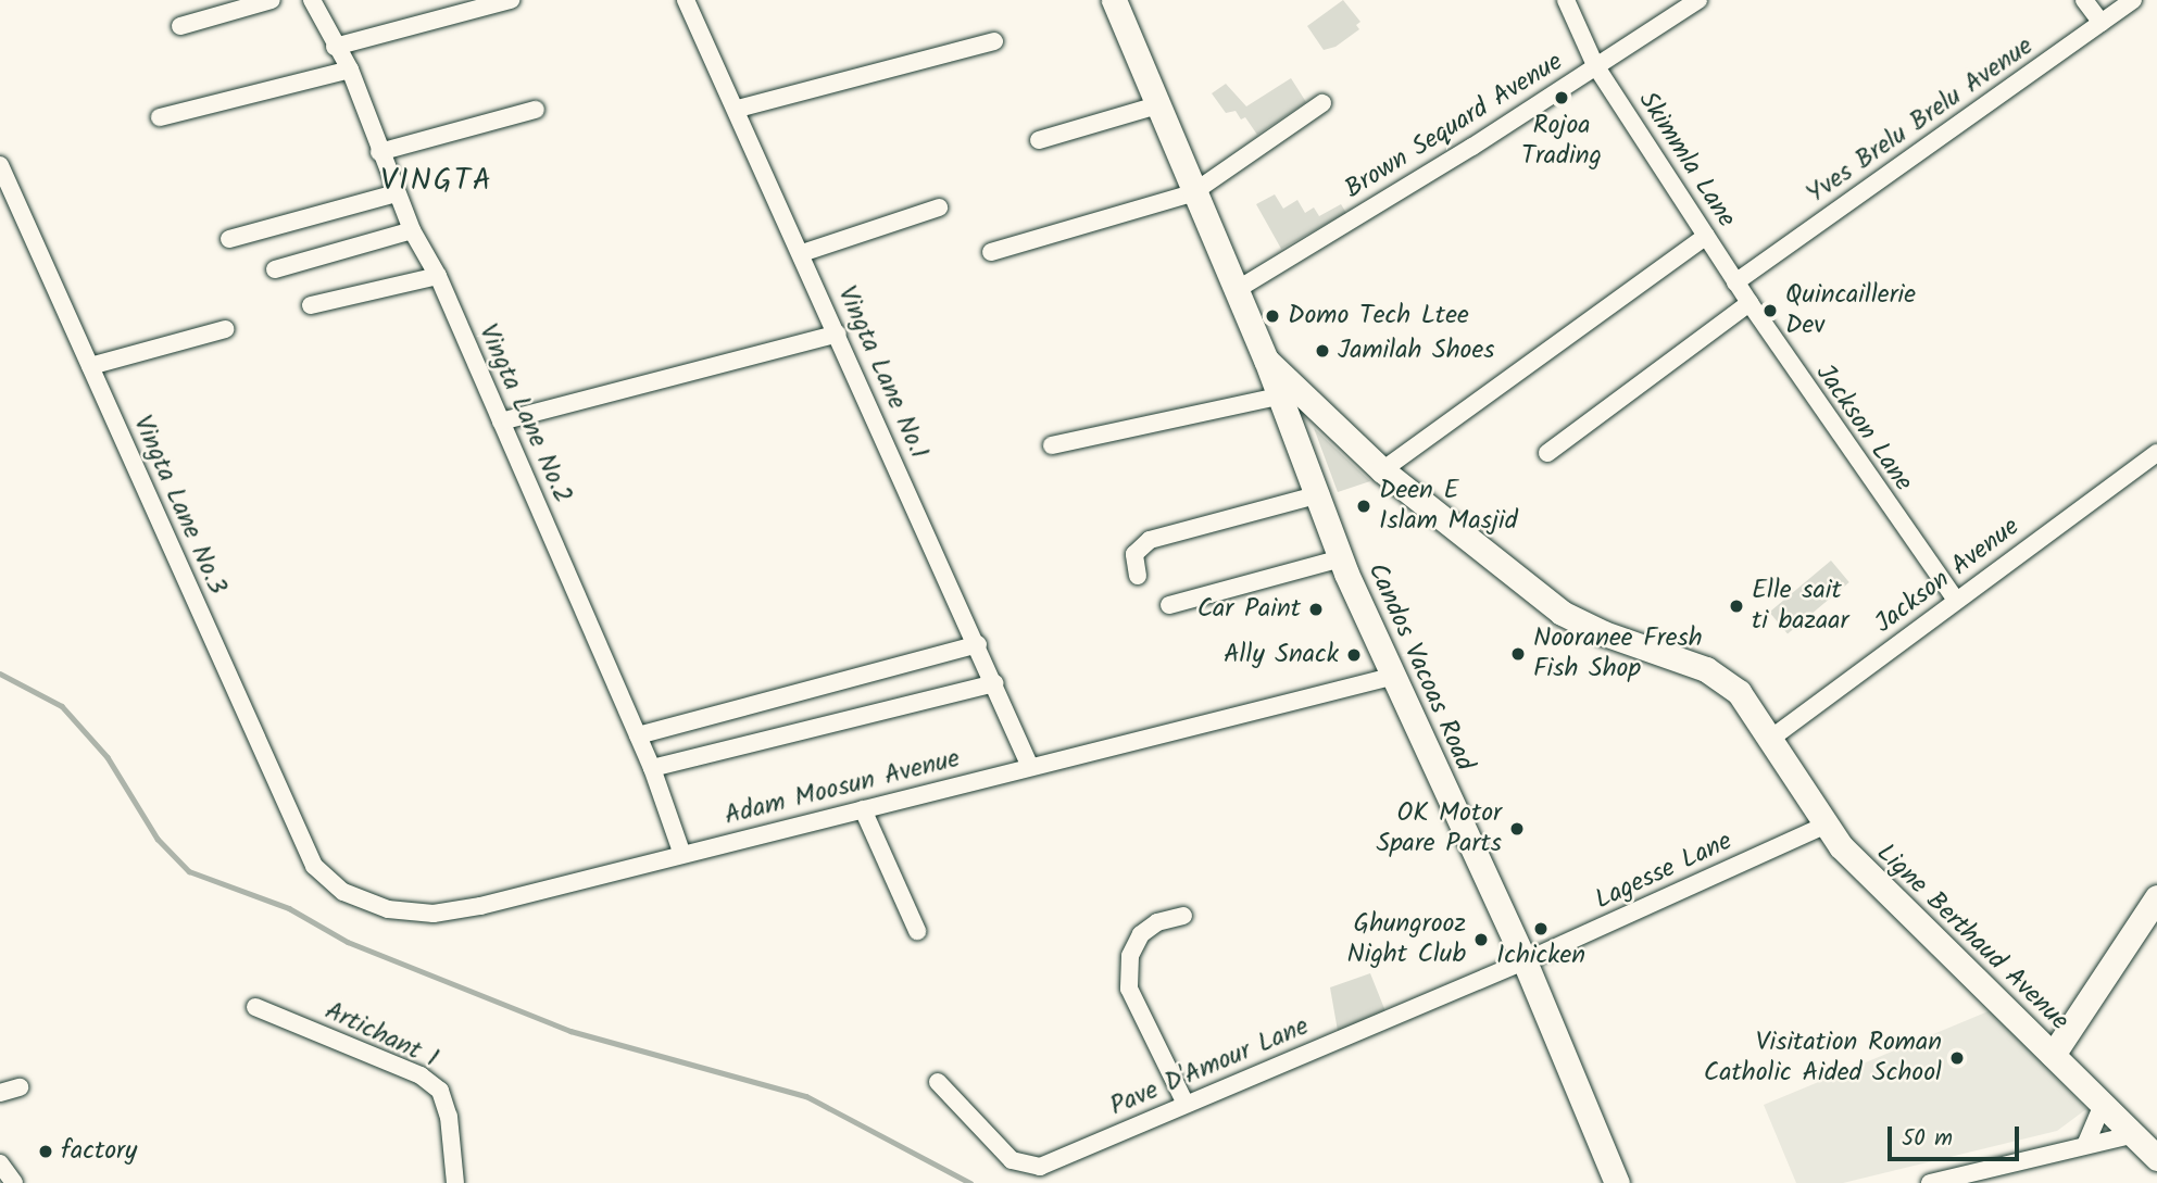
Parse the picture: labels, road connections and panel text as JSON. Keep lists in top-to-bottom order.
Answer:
{
  "streets": {
    "street": [
      "Yves Brelu Brelu Avenue",
      "Brown Sequard Avenue",
      "Skimmla Lane",
      "Vingta Lane No.1",
      "Vingta Lane No.2",
      "Jackson Lane",
      "Vingta Lane No.3",
      "Jackson Avenue",
      "Candos Vacoas Road",
      "Adam Moosun Avenue",
      "Lagesse Lane",
      "Ligne Berthaud Avenue",
      "Artichant 1",
      "Pave D'Amour Lane"
    ]
  },
  "crossings": [
    ["Yves Brelu Brelu Avenue", "Skimmla Lane"],
    ["Yves Brelu Brelu Avenue", "Jackson Lane"],
    ["Brown Sequard Avenue", "Skimmla Lane"],
    ["Brown Sequard Avenue", "Candos Vacoas Road"],
    ["Skimmla Lane", "Jackson Lane"],
    ["Vingta Lane No.1", "Adam Moosun Avenue"],
    ["Vingta Lane No.2", "Adam Moosun Avenue"],
    ["Jackson Lane", "Jackson Avenue"],
    ["Vingta Lane No.3", "Adam Moosun Avenue"],
    ["Jackson Avenue", "Ligne Berthaud Avenue"],
    ["Candos Vacoas Road", "Adam Moosun Avenue"],
    ["Candos Vacoas Road", "Lagesse Lane"],
    ["Candos Vacoas Road", "Ligne Berthaud Avenue"],
    ["Candos Vacoas Road", "Pave D'Amour Lane"],
    ["Lagesse Lane", "Ligne Berthaud Avenue"],
    ["Lagesse Lane", "Pave D'Amour Lane"]
  ],
  "districts": ["VINGTA"],
  "places": [
    "Rojoa Trading",
    "Quincaillerie Dev",
    "Domo Tech Ltee",
    "Jamilah Shoes",
    "Deen E Islam Masjid",
    "Elle sait ti bazaar",
    "Car Paint",
    "Nooranee Fresh Fish Shop",
    "Ally Snack",
    "OK Motor Spare Parts",
    "Ichicken",
    "Ghungrooz Night Club",
    "Visitation Roman Catholic Aided School",
    "factory"
  ],
  "scale_bar": "50 m"
}
